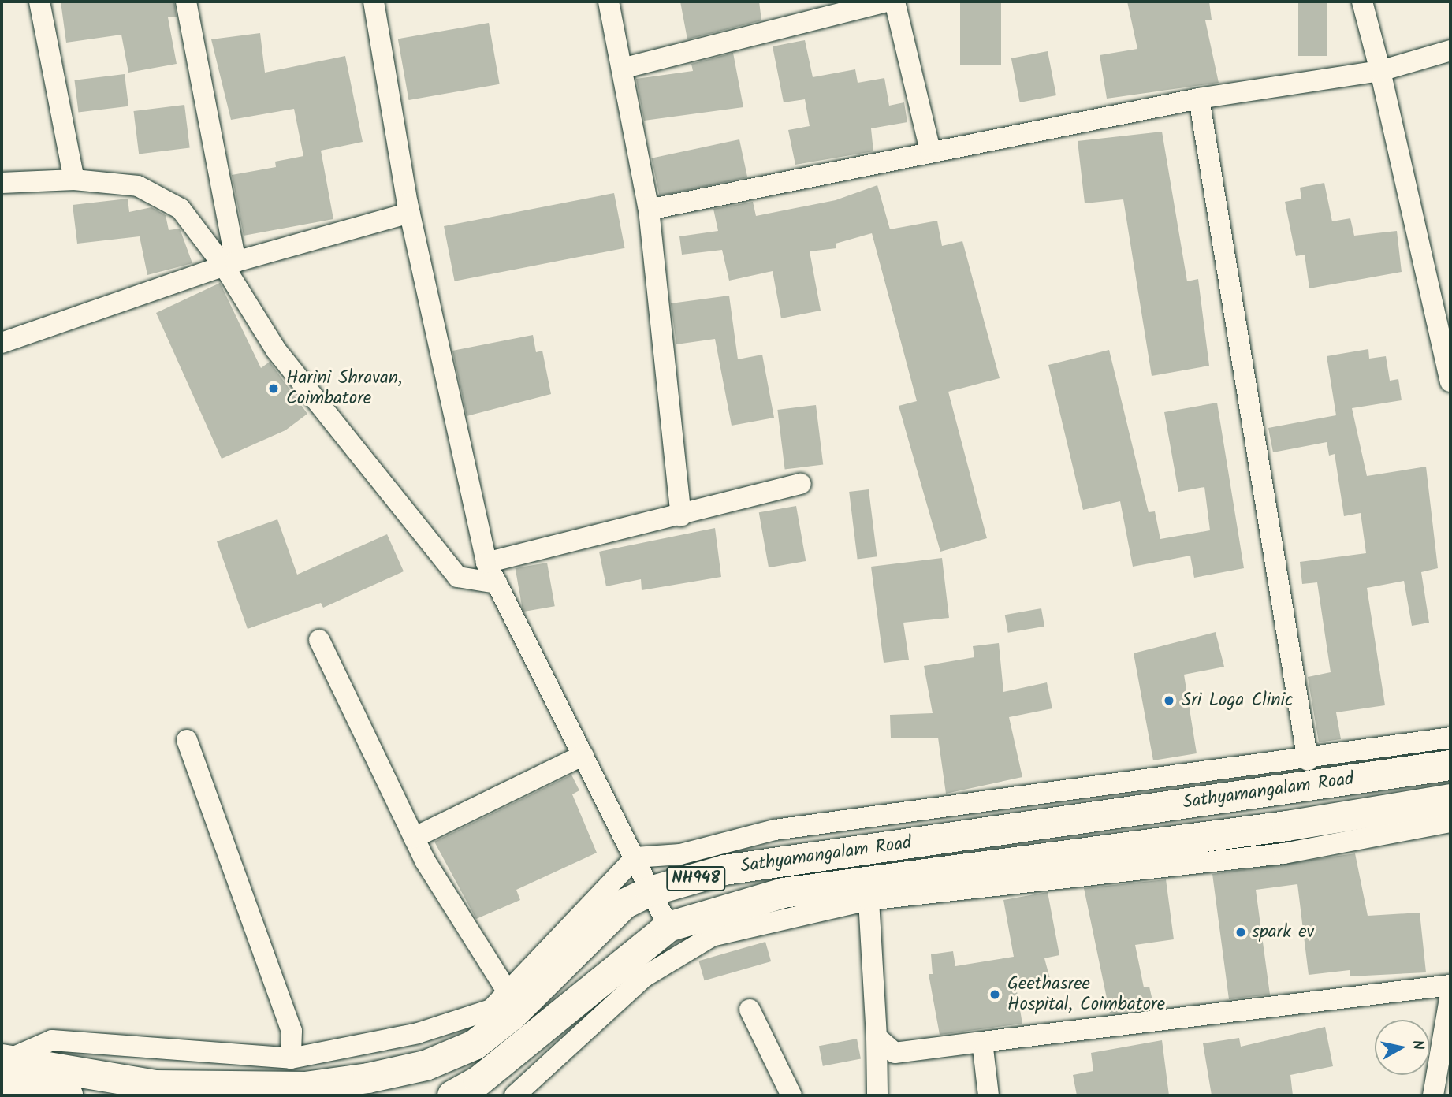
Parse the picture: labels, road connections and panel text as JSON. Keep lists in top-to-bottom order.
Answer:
{
  "streets": {
    "highway": ["Sathyamangalam Road", "NH948"]
  },
  "places": [
    "Harini Shravan, Coimbatore",
    "Sri Loga Clinic",
    "spark ev",
    "Geethasree Hospital, Coimbatore"
  ],
  "north": "right"
}
